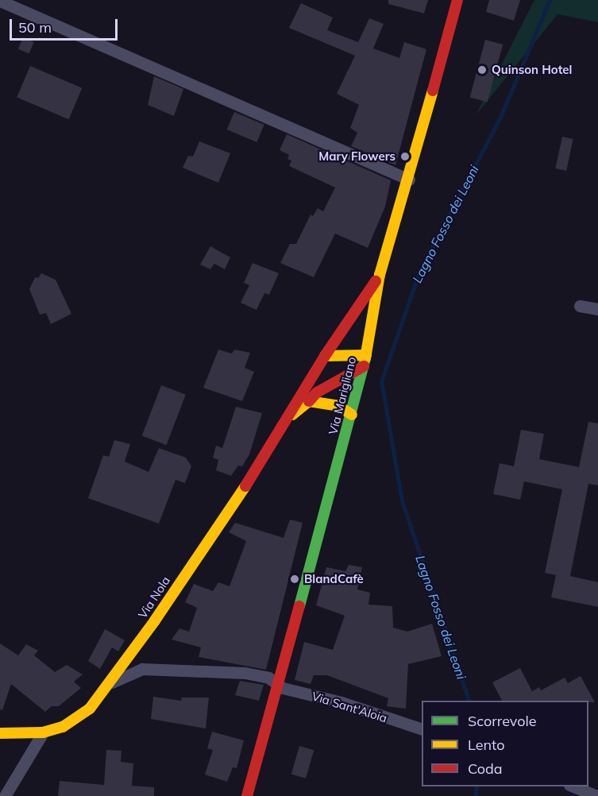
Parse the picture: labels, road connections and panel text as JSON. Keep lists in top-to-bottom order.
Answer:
{
  "streets": {
    "street": ["Via Marigliano", "Via Nola", "Via Sant'Aloia"]
  },
  "crossings": [
    ["Via Marigliano", "Via Nola"],
    ["Via Marigliano", "Via Sant'Aloia"],
    ["Via Nola", "Via Sant'Aloia"]
  ],
  "water": ["Lagno Fosso dei Leoni"],
  "places": ["Quinson Hotel", "Mary Flowers", "BlandCafè"],
  "legend": ["Scorrevole", "Lento", "Coda"],
  "scale_bar": "50 m"
}
